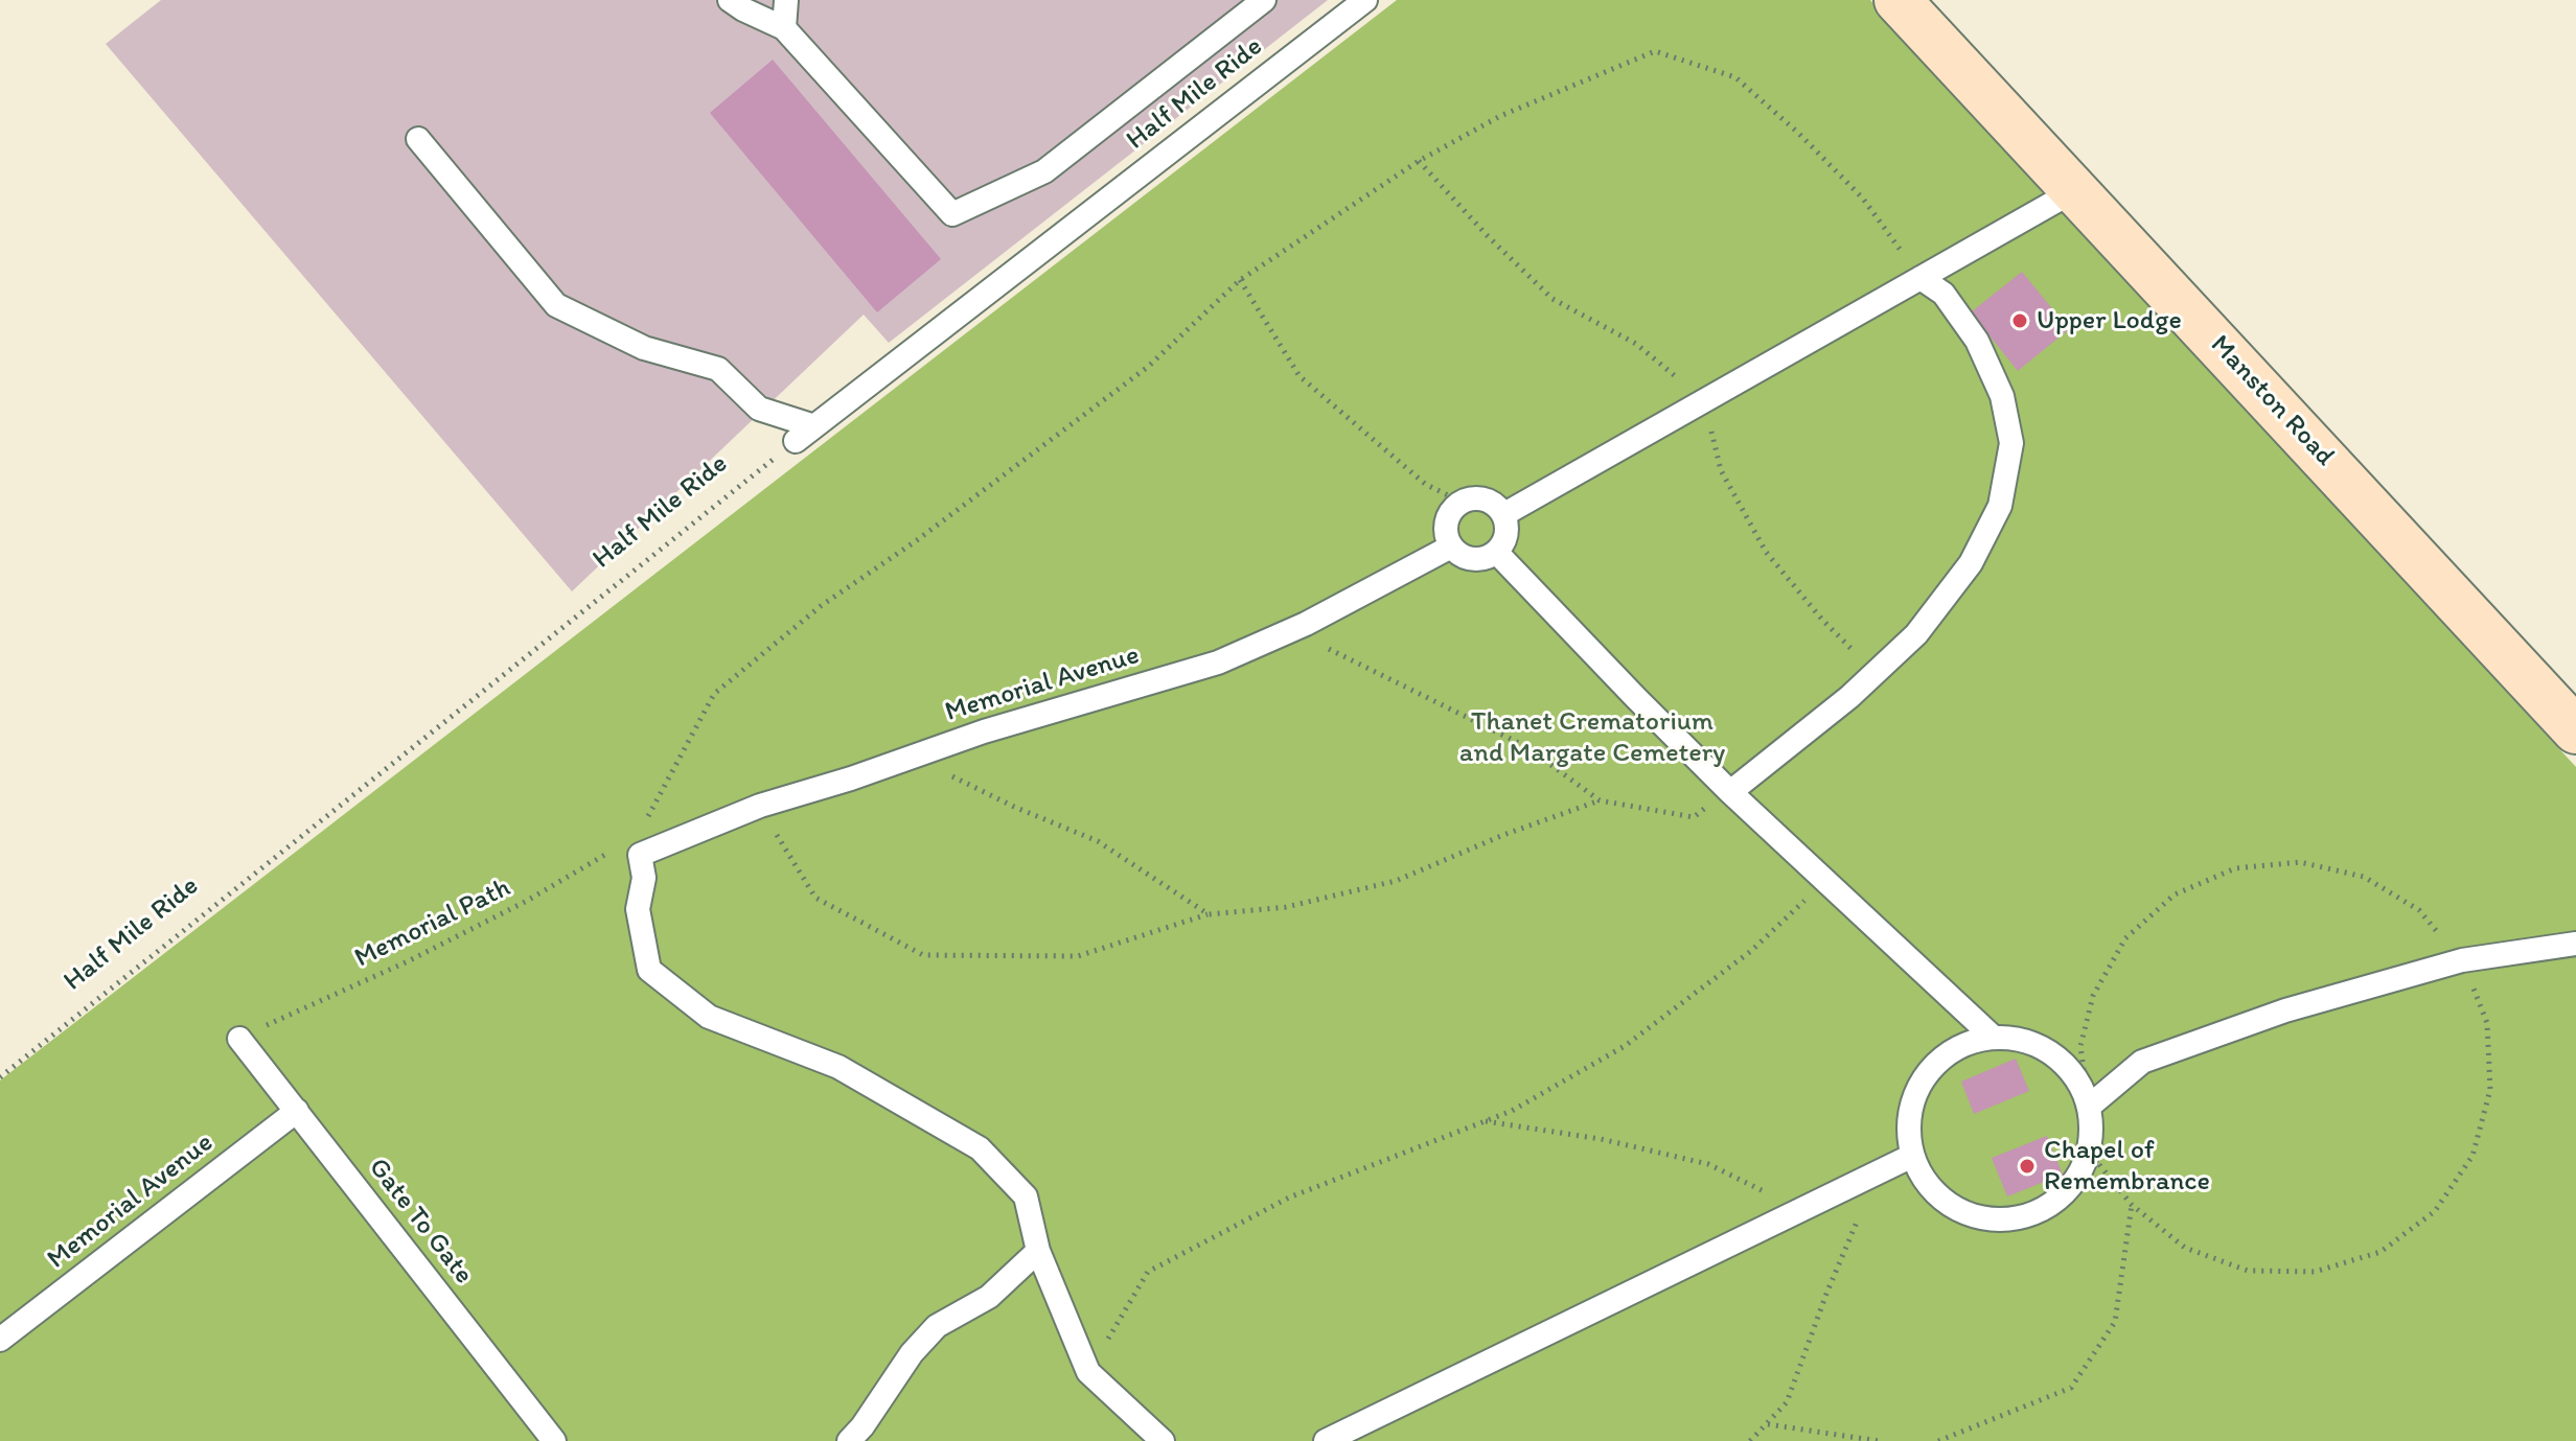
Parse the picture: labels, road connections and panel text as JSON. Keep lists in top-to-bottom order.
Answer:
{
  "streets": {
    "street": ["Manston Road"],
    "lane": ["Half Mile Ride", "Memorial Avenue", "Gate To Gate"],
    "path": ["Memorial Path"]
  },
  "crossings": [
    ["Memorial Avenue", "Memorial Path"],
    ["Memorial Avenue", "Gate To Gate"],
    ["Memorial Path", "Gate To Gate"]
  ],
  "parks": ["Thanet Crematorium and Margate Cemetery"],
  "places": ["Upper Lodge", "Chapel of Remembrance"]
}
